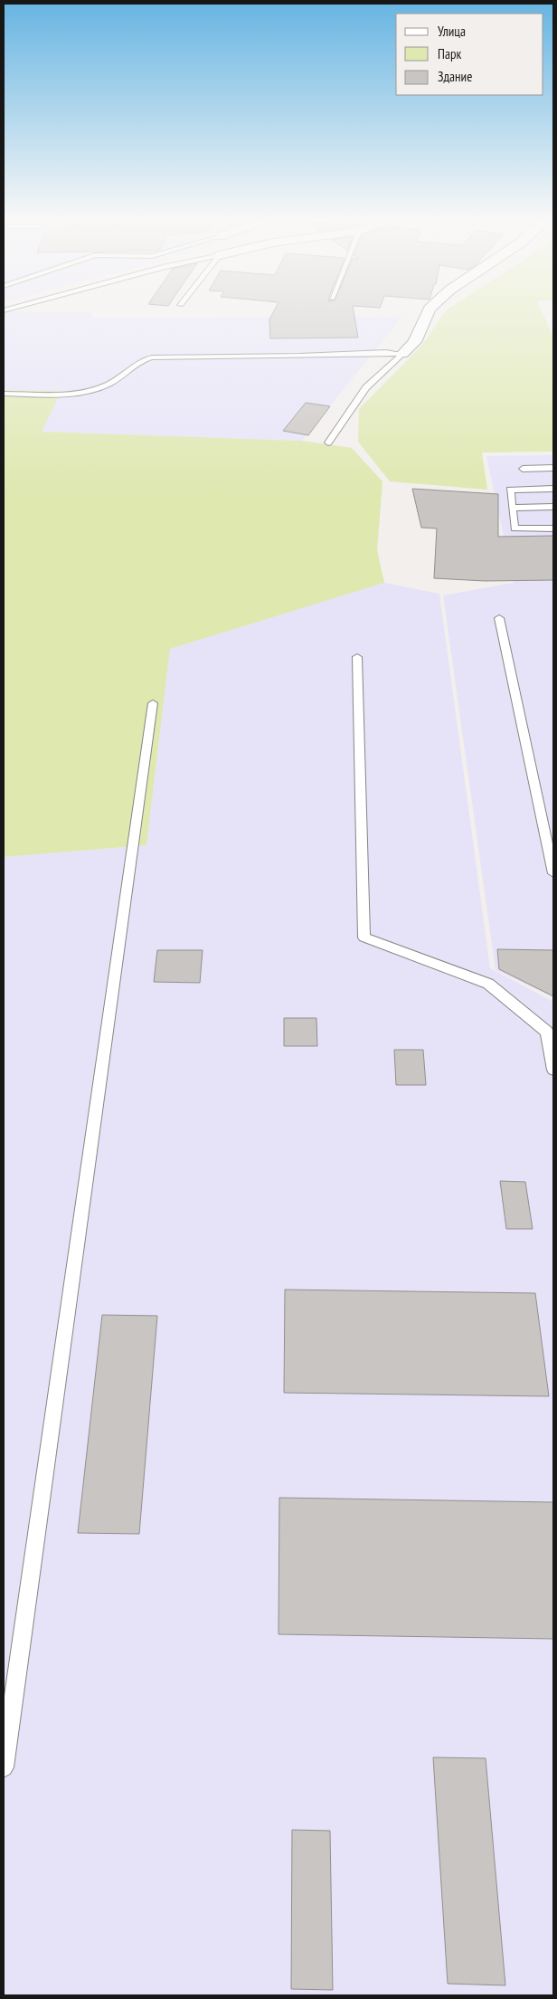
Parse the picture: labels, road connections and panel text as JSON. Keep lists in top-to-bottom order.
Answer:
{
  "legend": ["Улица", "Парк", "Здание"]
}
